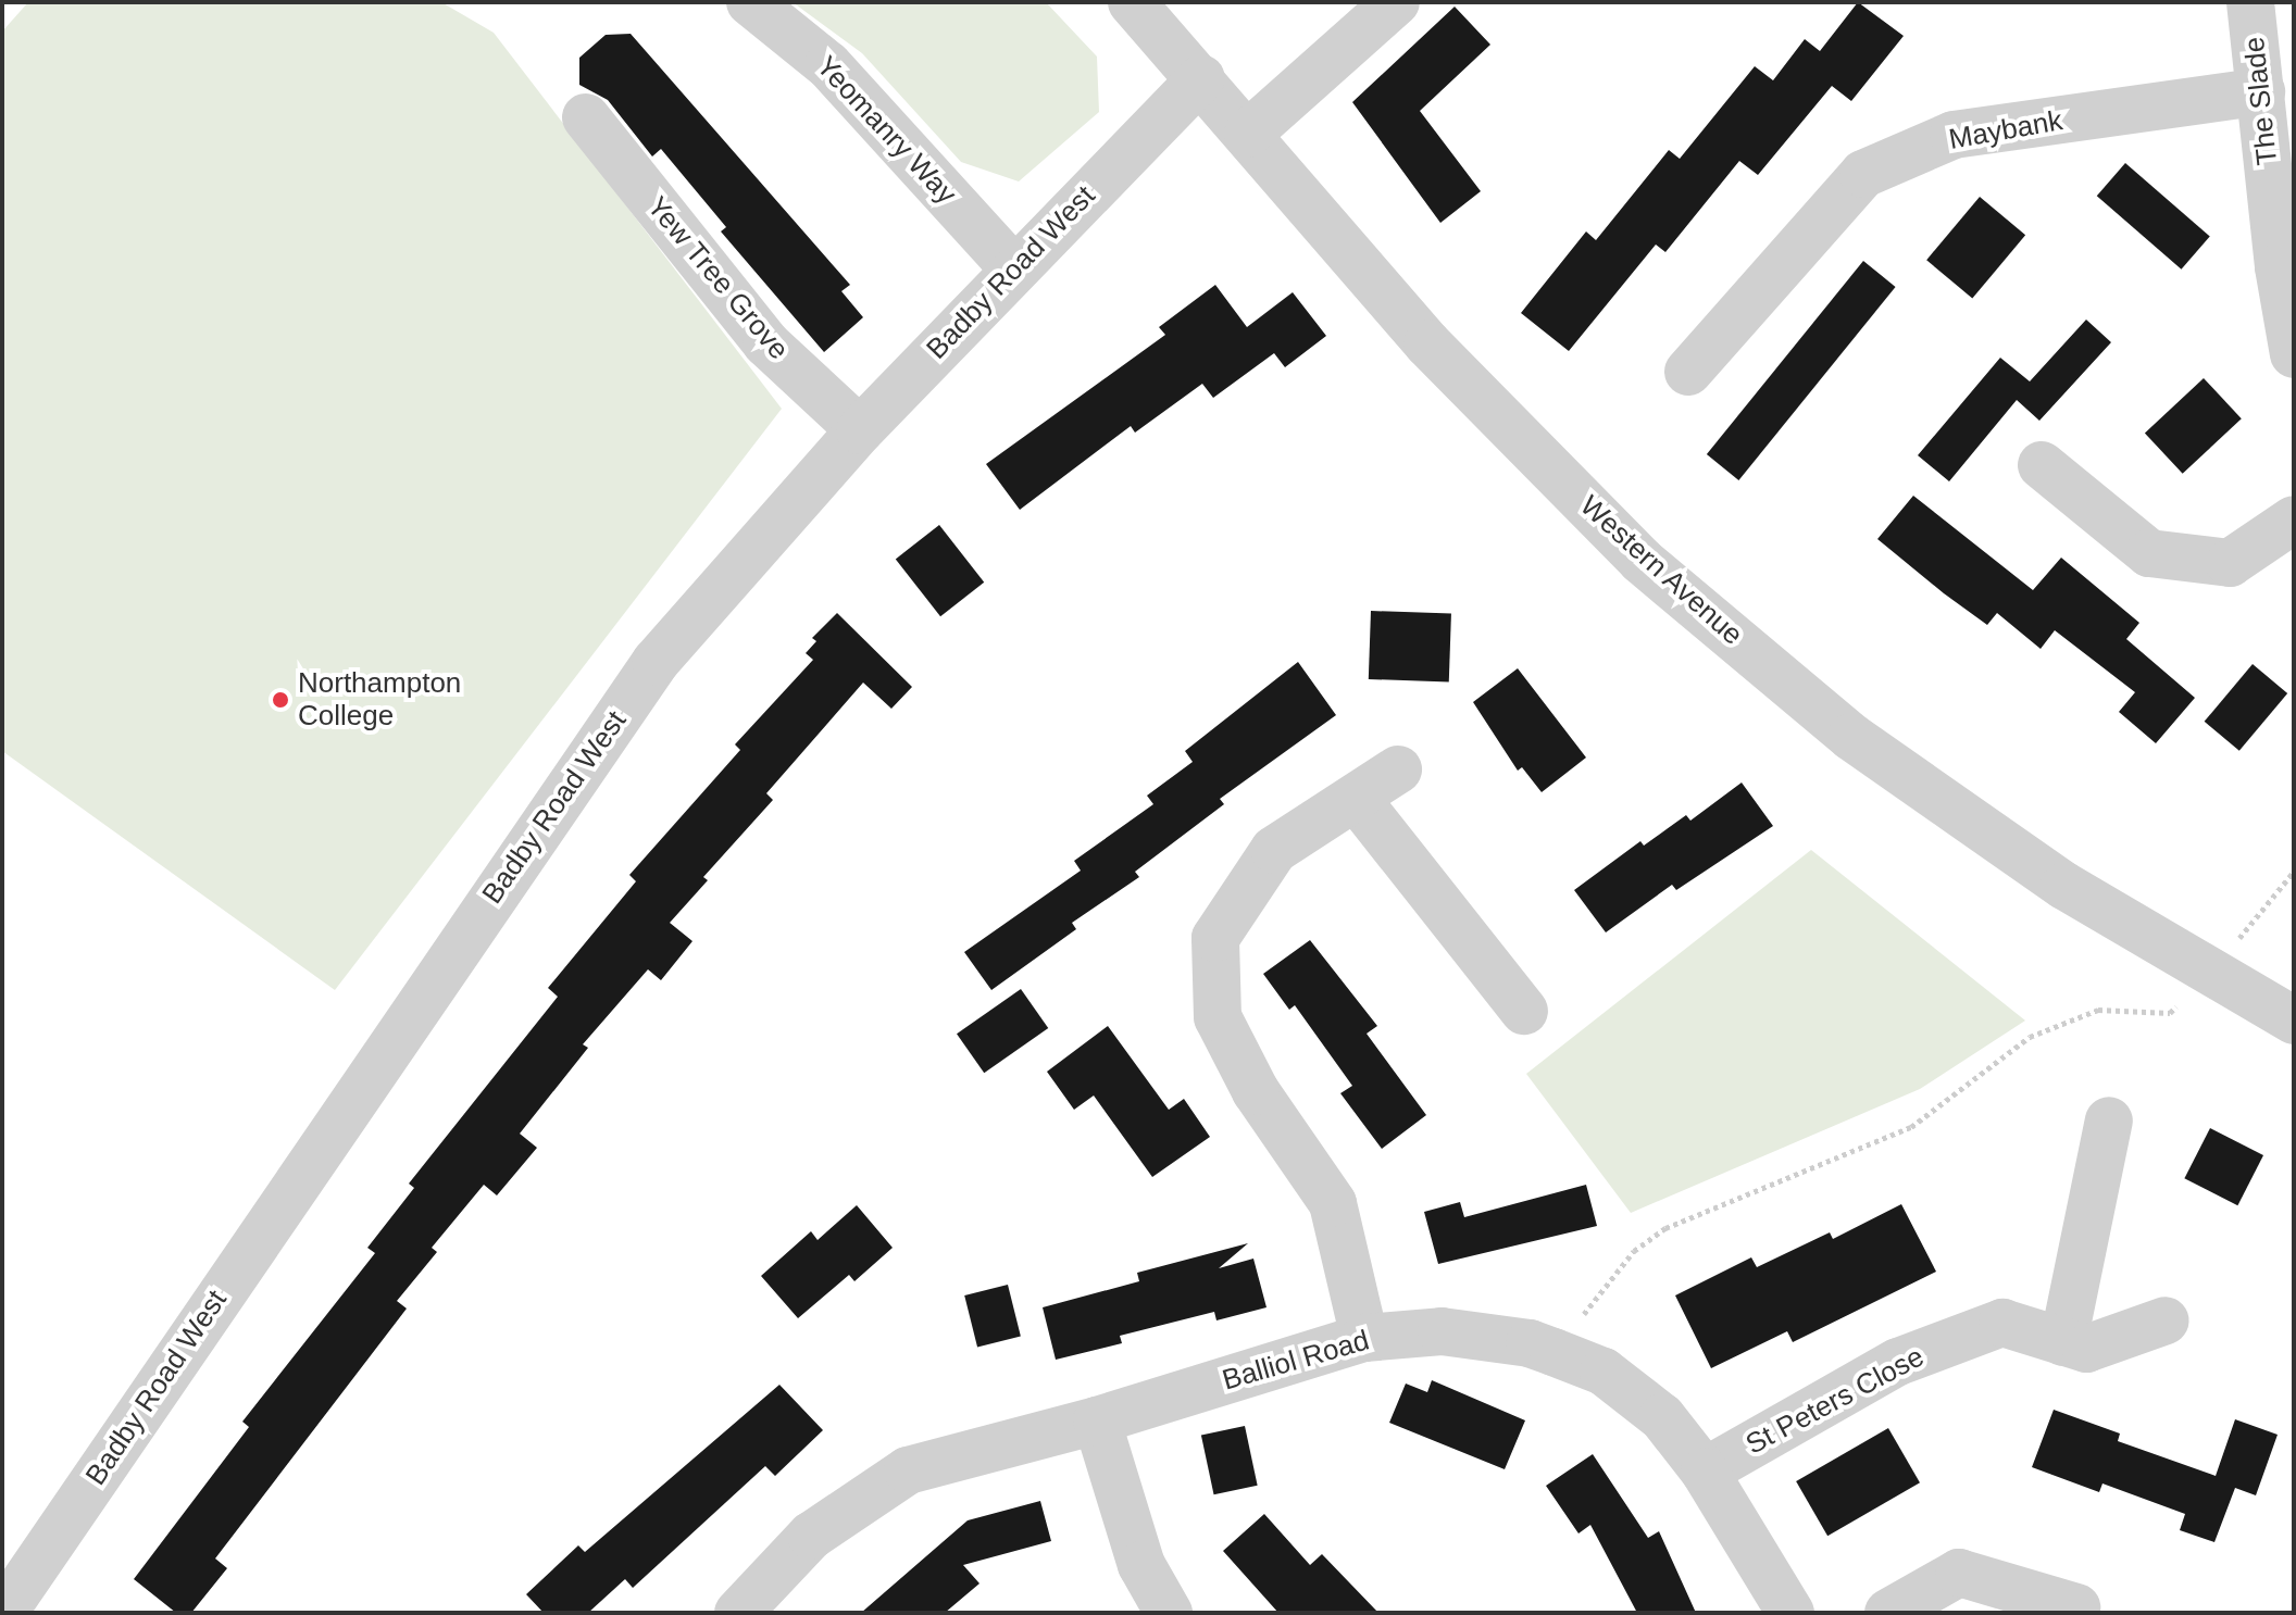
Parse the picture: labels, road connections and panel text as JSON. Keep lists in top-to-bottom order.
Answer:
{
  "streets": {
    "street": [
      "The Slade",
      "Yeomanry Way",
      "Maybank",
      "Badby Road West",
      "Yew Tree Grove",
      "Western Avenue",
      "Balliol Road",
      "St Peters Close"
    ]
  },
  "crossings": [
    ["The Slade", "Maybank"],
    ["Yeomanry Way", "Badby Road West"],
    ["Badby Road West", "Yew Tree Grove"],
    ["Badby Road West", "Western Avenue"],
    ["Balliol Road", "St Peters Close"]
  ],
  "places": ["Northampton College"]
}
